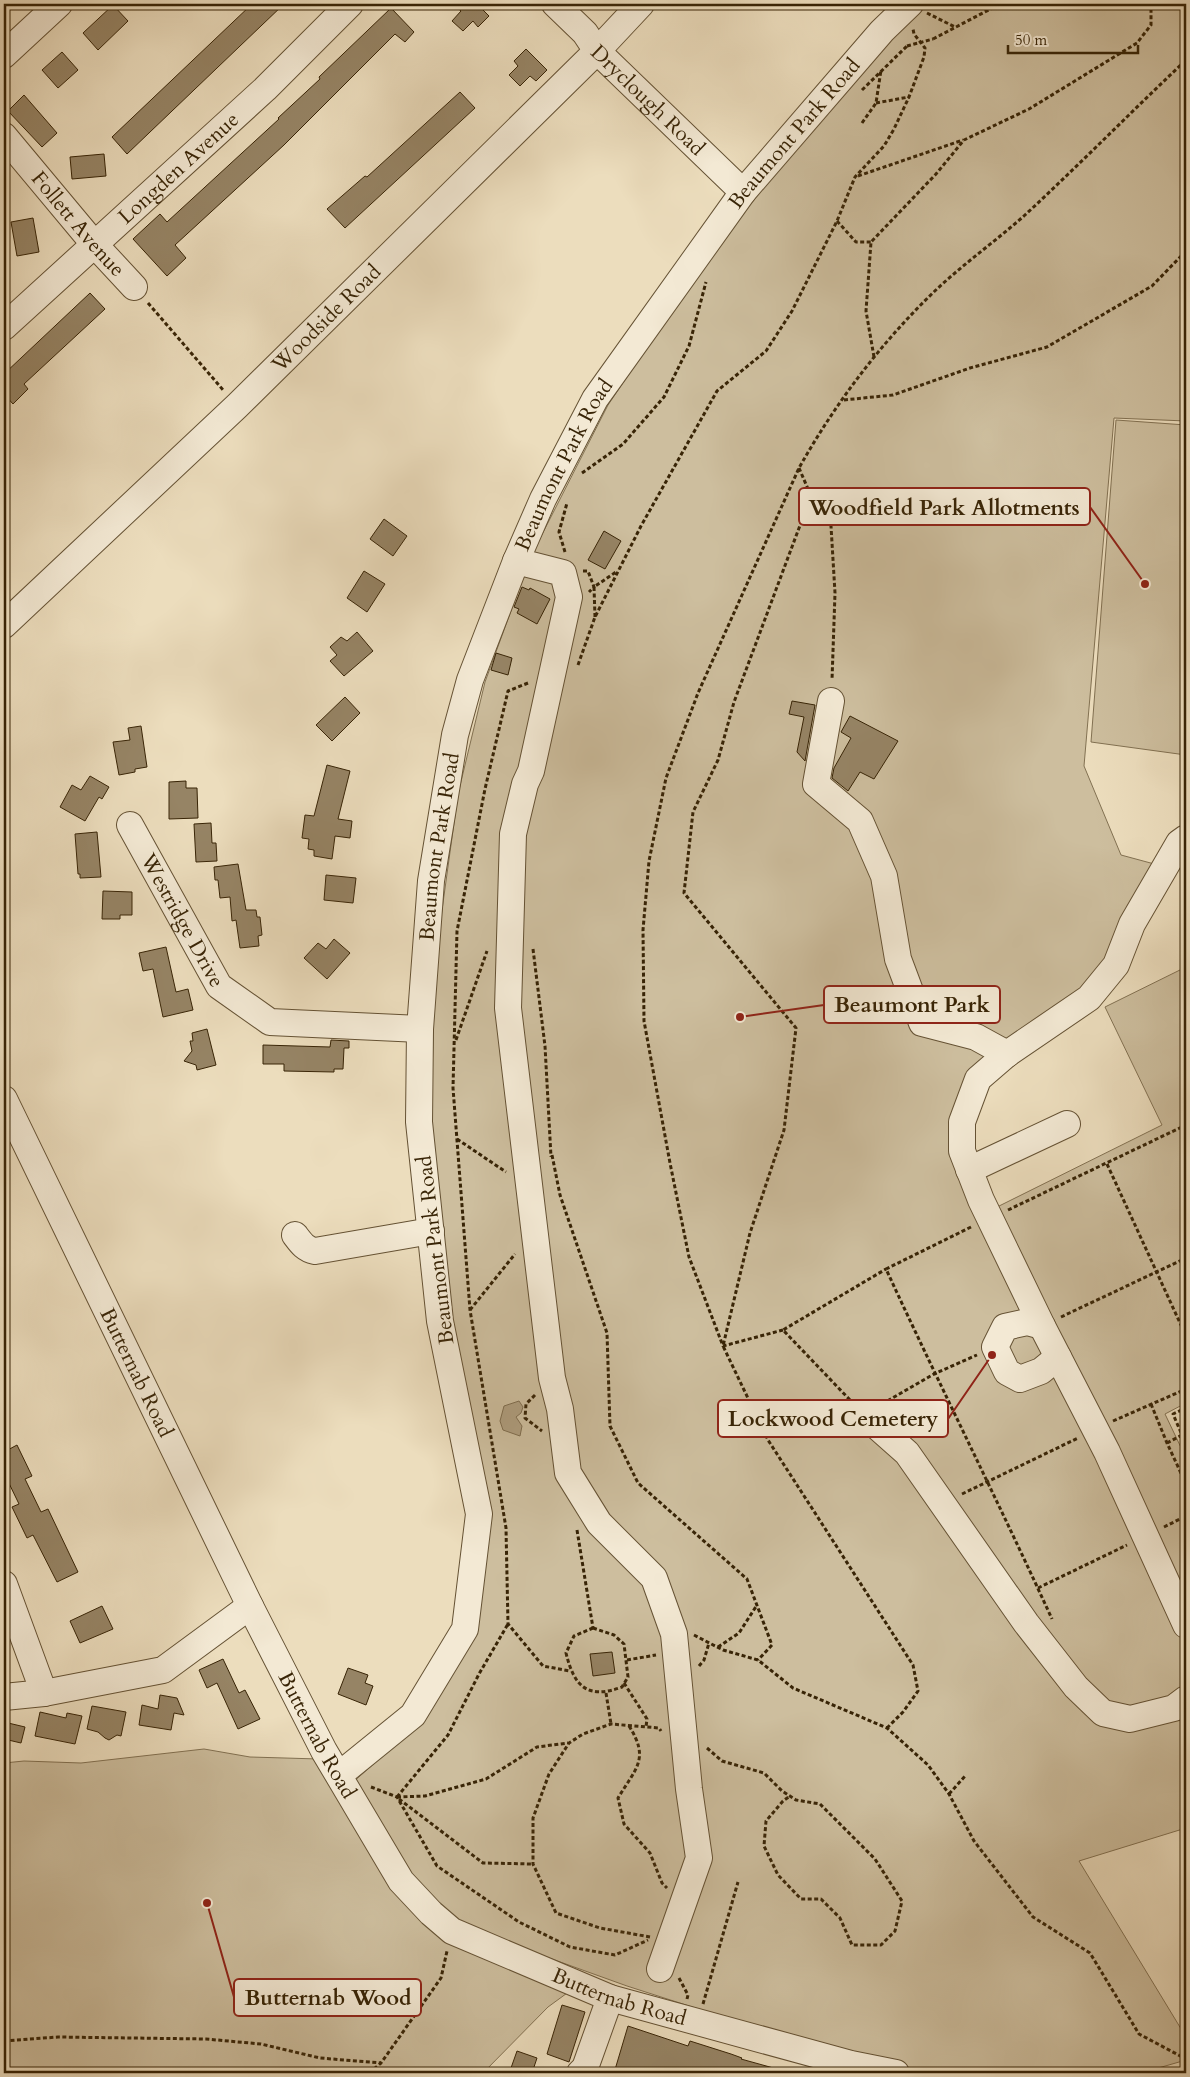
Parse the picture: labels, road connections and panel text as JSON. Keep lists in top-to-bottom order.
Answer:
{
  "streets": {
    "street": [
      "Dryclough Road",
      "Beaumont Park Road",
      "Longden Avenue",
      "Follett Avenue",
      "Woodside Road",
      "Westridge Drive",
      "Butternab Road"
    ]
  },
  "crossings": [
    ["Dryclough Road", "Beaumont Park Road"],
    ["Dryclough Road", "Woodside Road"],
    ["Beaumont Park Road", "Westridge Drive"],
    ["Beaumont Park Road", "Butternab Road"],
    ["Longden Avenue", "Follett Avenue"]
  ],
  "places": [
    "Woodfield Park Allotments",
    "Beaumont Park",
    "Lockwood Cemetery",
    "Butternab Wood"
  ],
  "scale_bar": "50 m"
}
